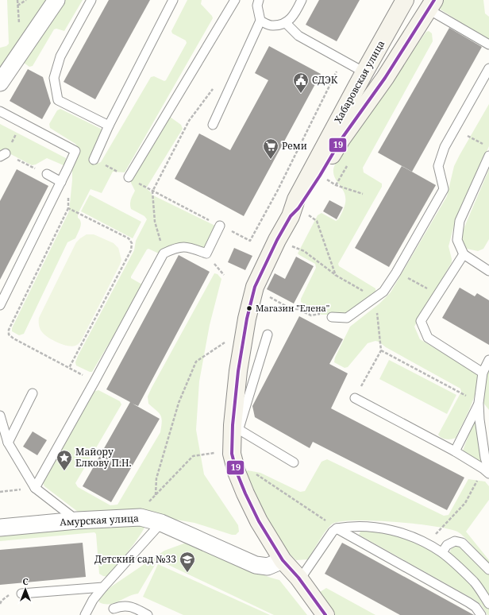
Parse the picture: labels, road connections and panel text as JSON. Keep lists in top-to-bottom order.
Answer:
{
  "streets": {
    "main road": ["Хабаровская улица"],
    "street": ["Амурская улица"]
  },
  "crossings": [
    ["Хабаровская улица", "Амурская улица"]
  ],
  "places": {
    "public building": ["СДЭК"],
    "supermarket": ["Реми"],
    "other": ["Магазин \"Елена\""],
    "place": ["Майору Елкову П.Н."],
    "school or university": ["Детский сад №33"]
  },
  "lines": ["transit line 19"],
  "north": "top"
}
